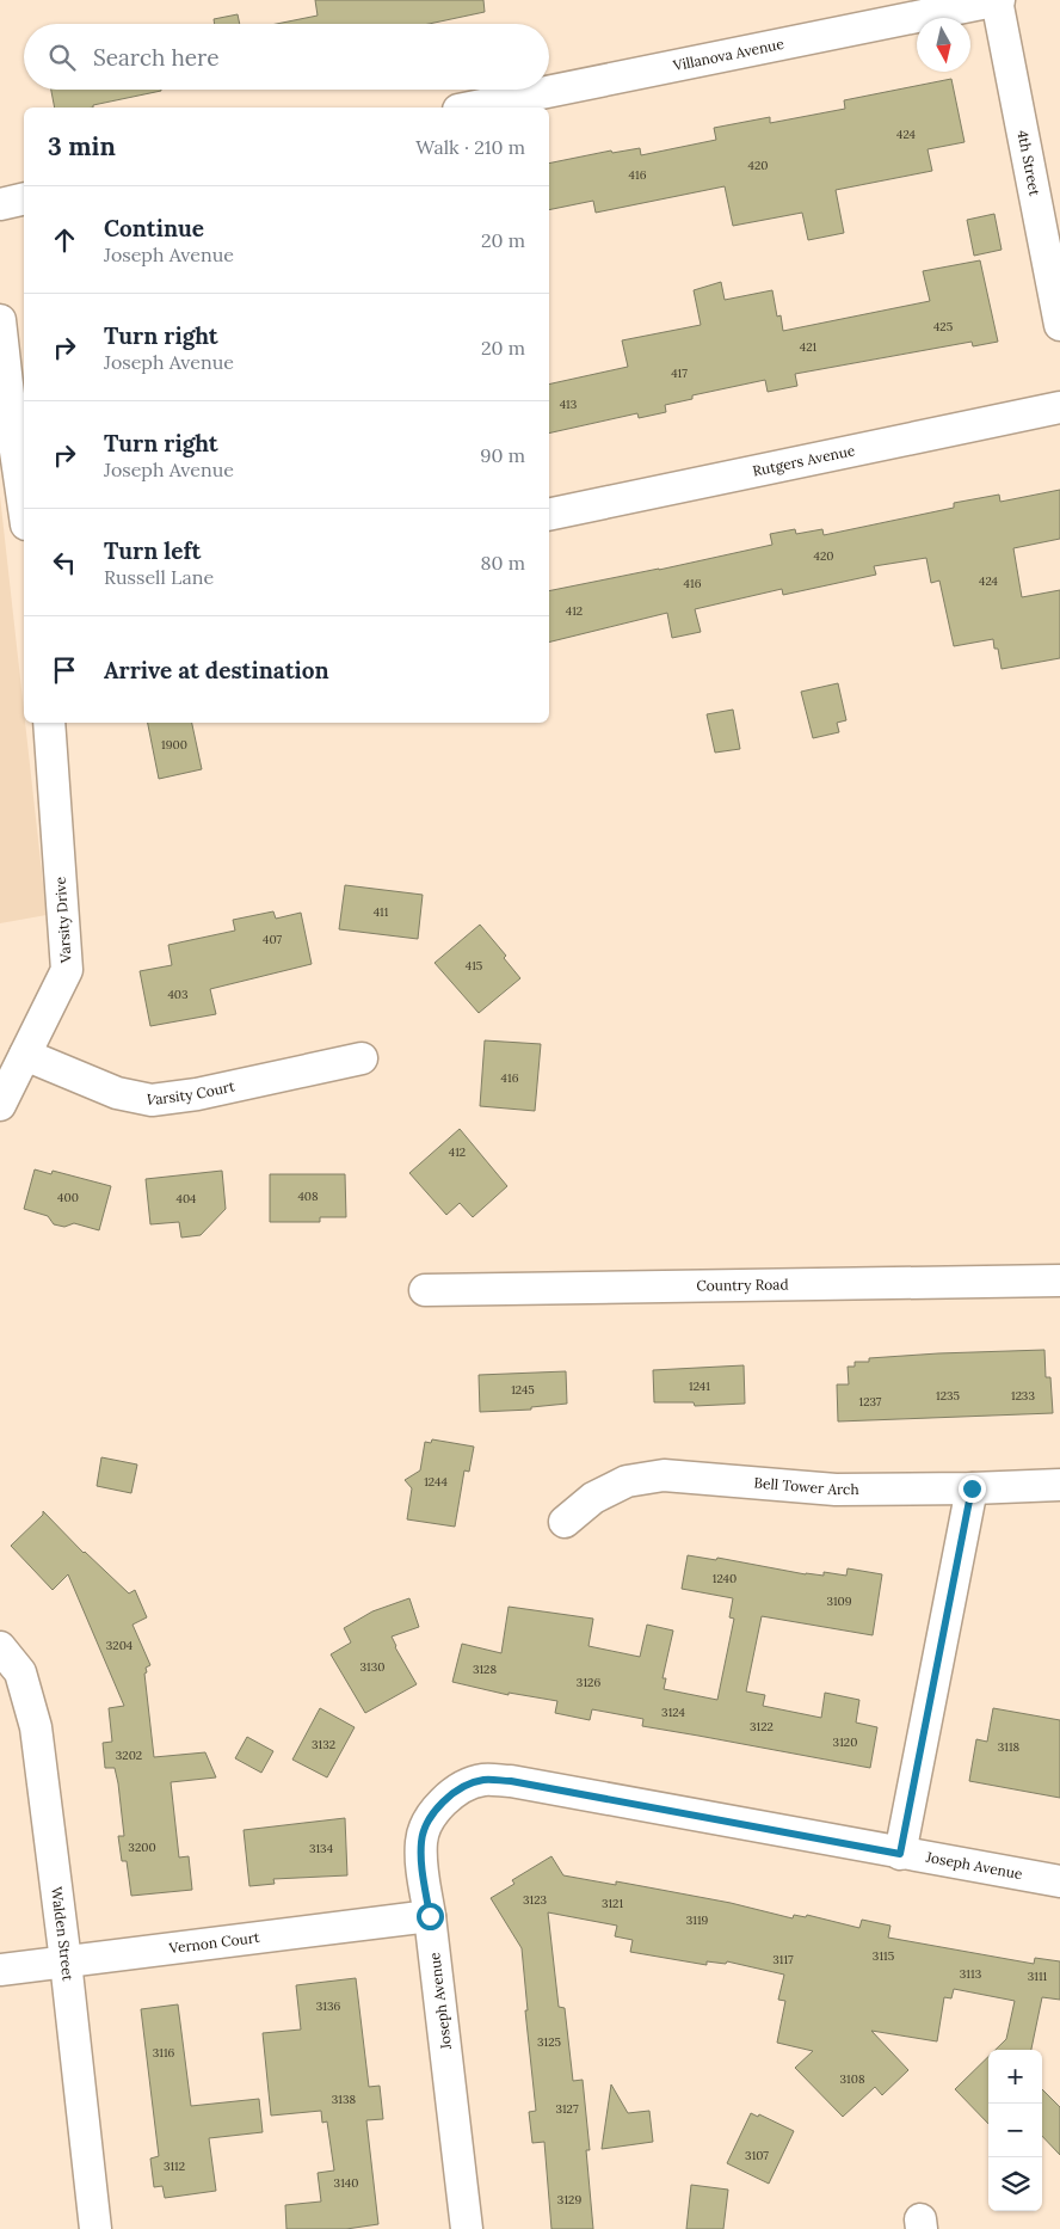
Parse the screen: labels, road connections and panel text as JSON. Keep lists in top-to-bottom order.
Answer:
{
  "streets": {
    "street": [
      "Villanova Avenue",
      "4th Street",
      "Rutgers Avenue",
      "Varsity Drive",
      "Varsity Court",
      "Country Road",
      "Bell Tower Arch",
      "Joseph Avenue",
      "Walden Street",
      "Vernon Court"
    ]
  },
  "crossings": [
    ["Villanova Avenue", "4th Street"],
    ["Varsity Drive", "Varsity Court"],
    ["Joseph Avenue", "Vernon Court"],
    ["Walden Street", "Vernon Court"]
  ],
  "house_numbers": [
    "424",
    "420",
    "416",
    "425",
    "421",
    "417",
    "413",
    "420",
    "424",
    "416",
    "412",
    "1900",
    "411",
    "407",
    "415",
    "403",
    "416",
    "412",
    "408",
    "400",
    "404",
    "1241",
    "1245",
    "1235",
    "1233",
    "1237",
    "1244",
    "1240",
    "3109",
    "3204",
    "3130",
    "3128",
    "3126",
    "3124",
    "3122",
    "3120",
    "3132",
    "3118",
    "3202",
    "3200",
    "3134",
    "3123",
    "3121",
    "3119",
    "3115",
    "3117",
    "3113",
    "3111",
    "3136",
    "3125",
    "3116",
    "3108",
    "3138",
    "3127",
    "3107",
    "3112",
    "3140",
    "3129"
  ],
  "north": "bottom",
  "page": {
    "search": "Search here",
    "heading": ["3 min", "Walk · 210 m"],
    "list": [
      ["Continue", "Joseph Avenue", "20 m"],
      ["Turn right", "Joseph Avenue", "20 m"],
      ["Turn right", "Joseph Avenue", "90 m"],
      ["Turn left", "Russell Lane", "80 m"],
      "Arrive at destination"
    ],
    "map_buttons": ["+", "−"]
  }
}
